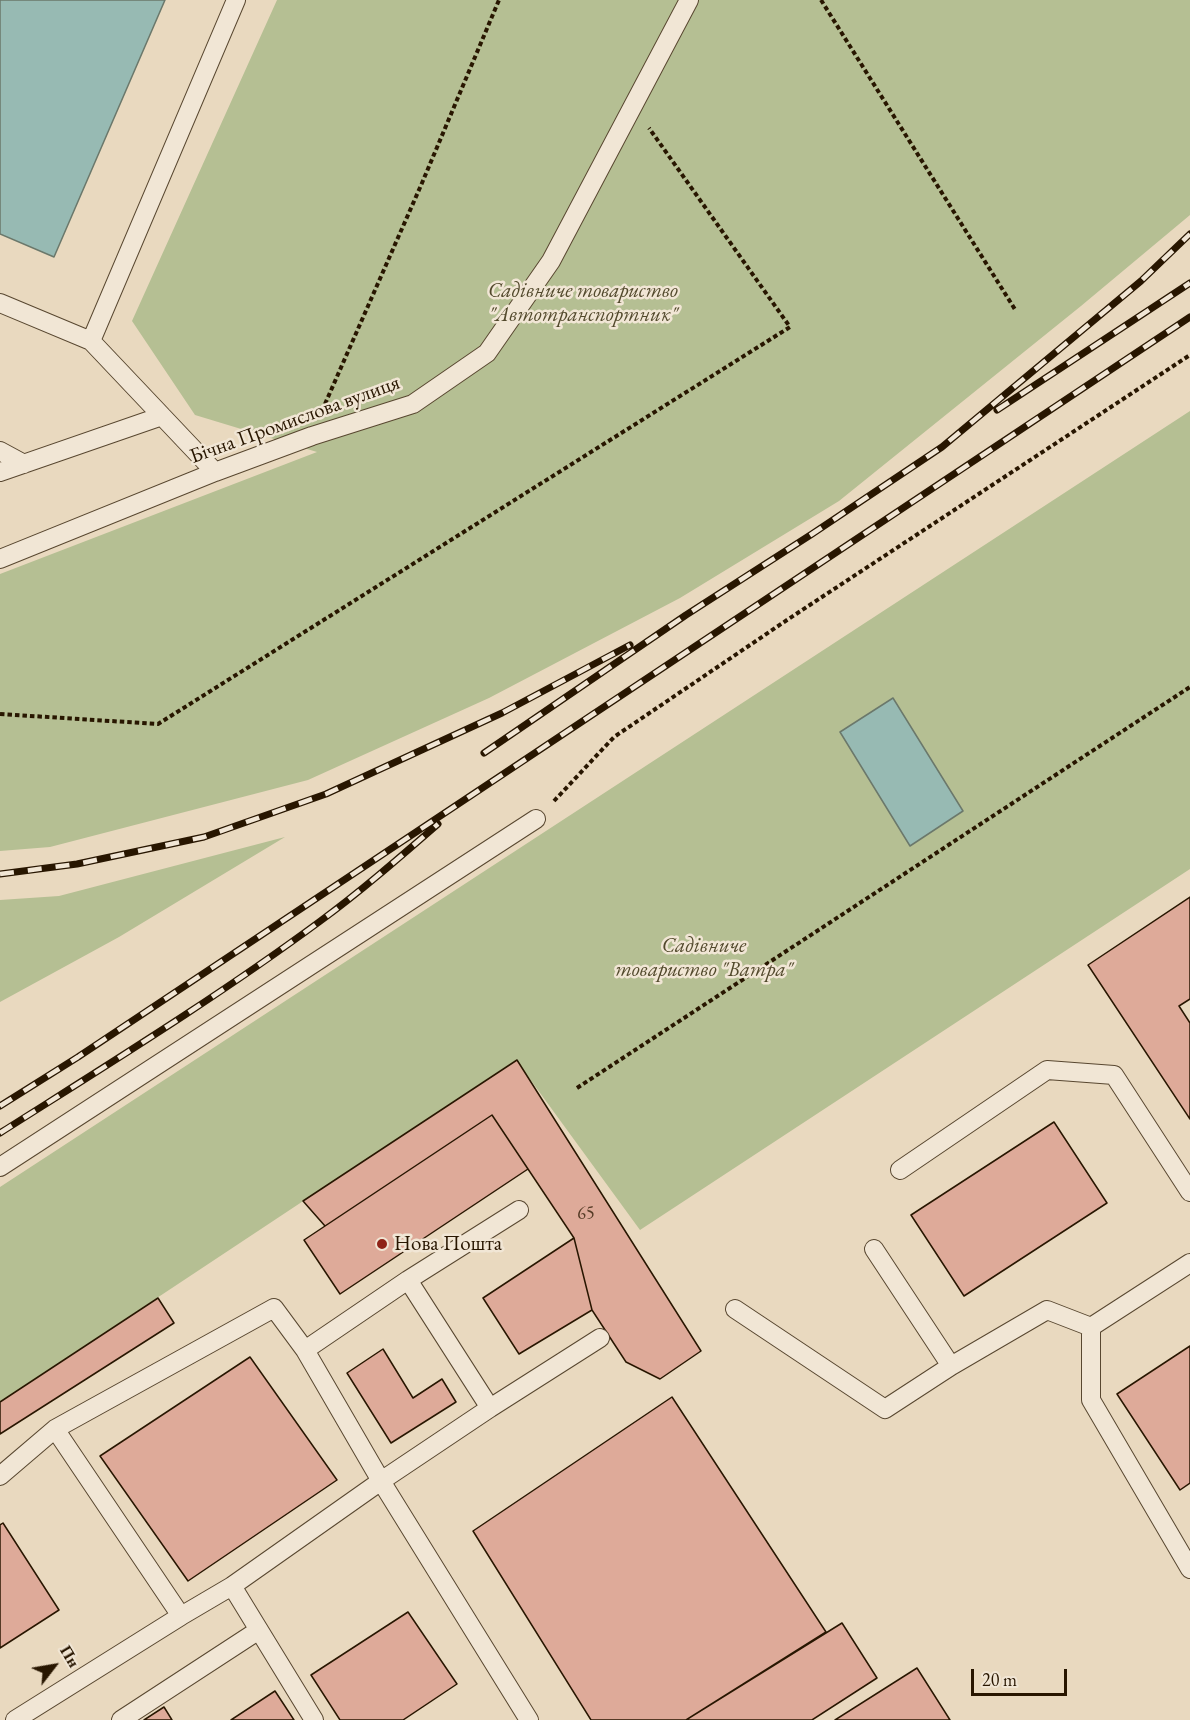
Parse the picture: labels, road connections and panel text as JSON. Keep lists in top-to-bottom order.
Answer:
{
  "streets": {
    "lane": ["Бічна Промислова вулиця"]
  },
  "parks": ["Садівниче товариство \"Автотранспортник\"", "Садівниче товариство \"Ватра\""],
  "places": ["Нова Пошта"],
  "house_numbers": ["65"],
  "scale_bar": "20 m",
  "north": "top right"
}
